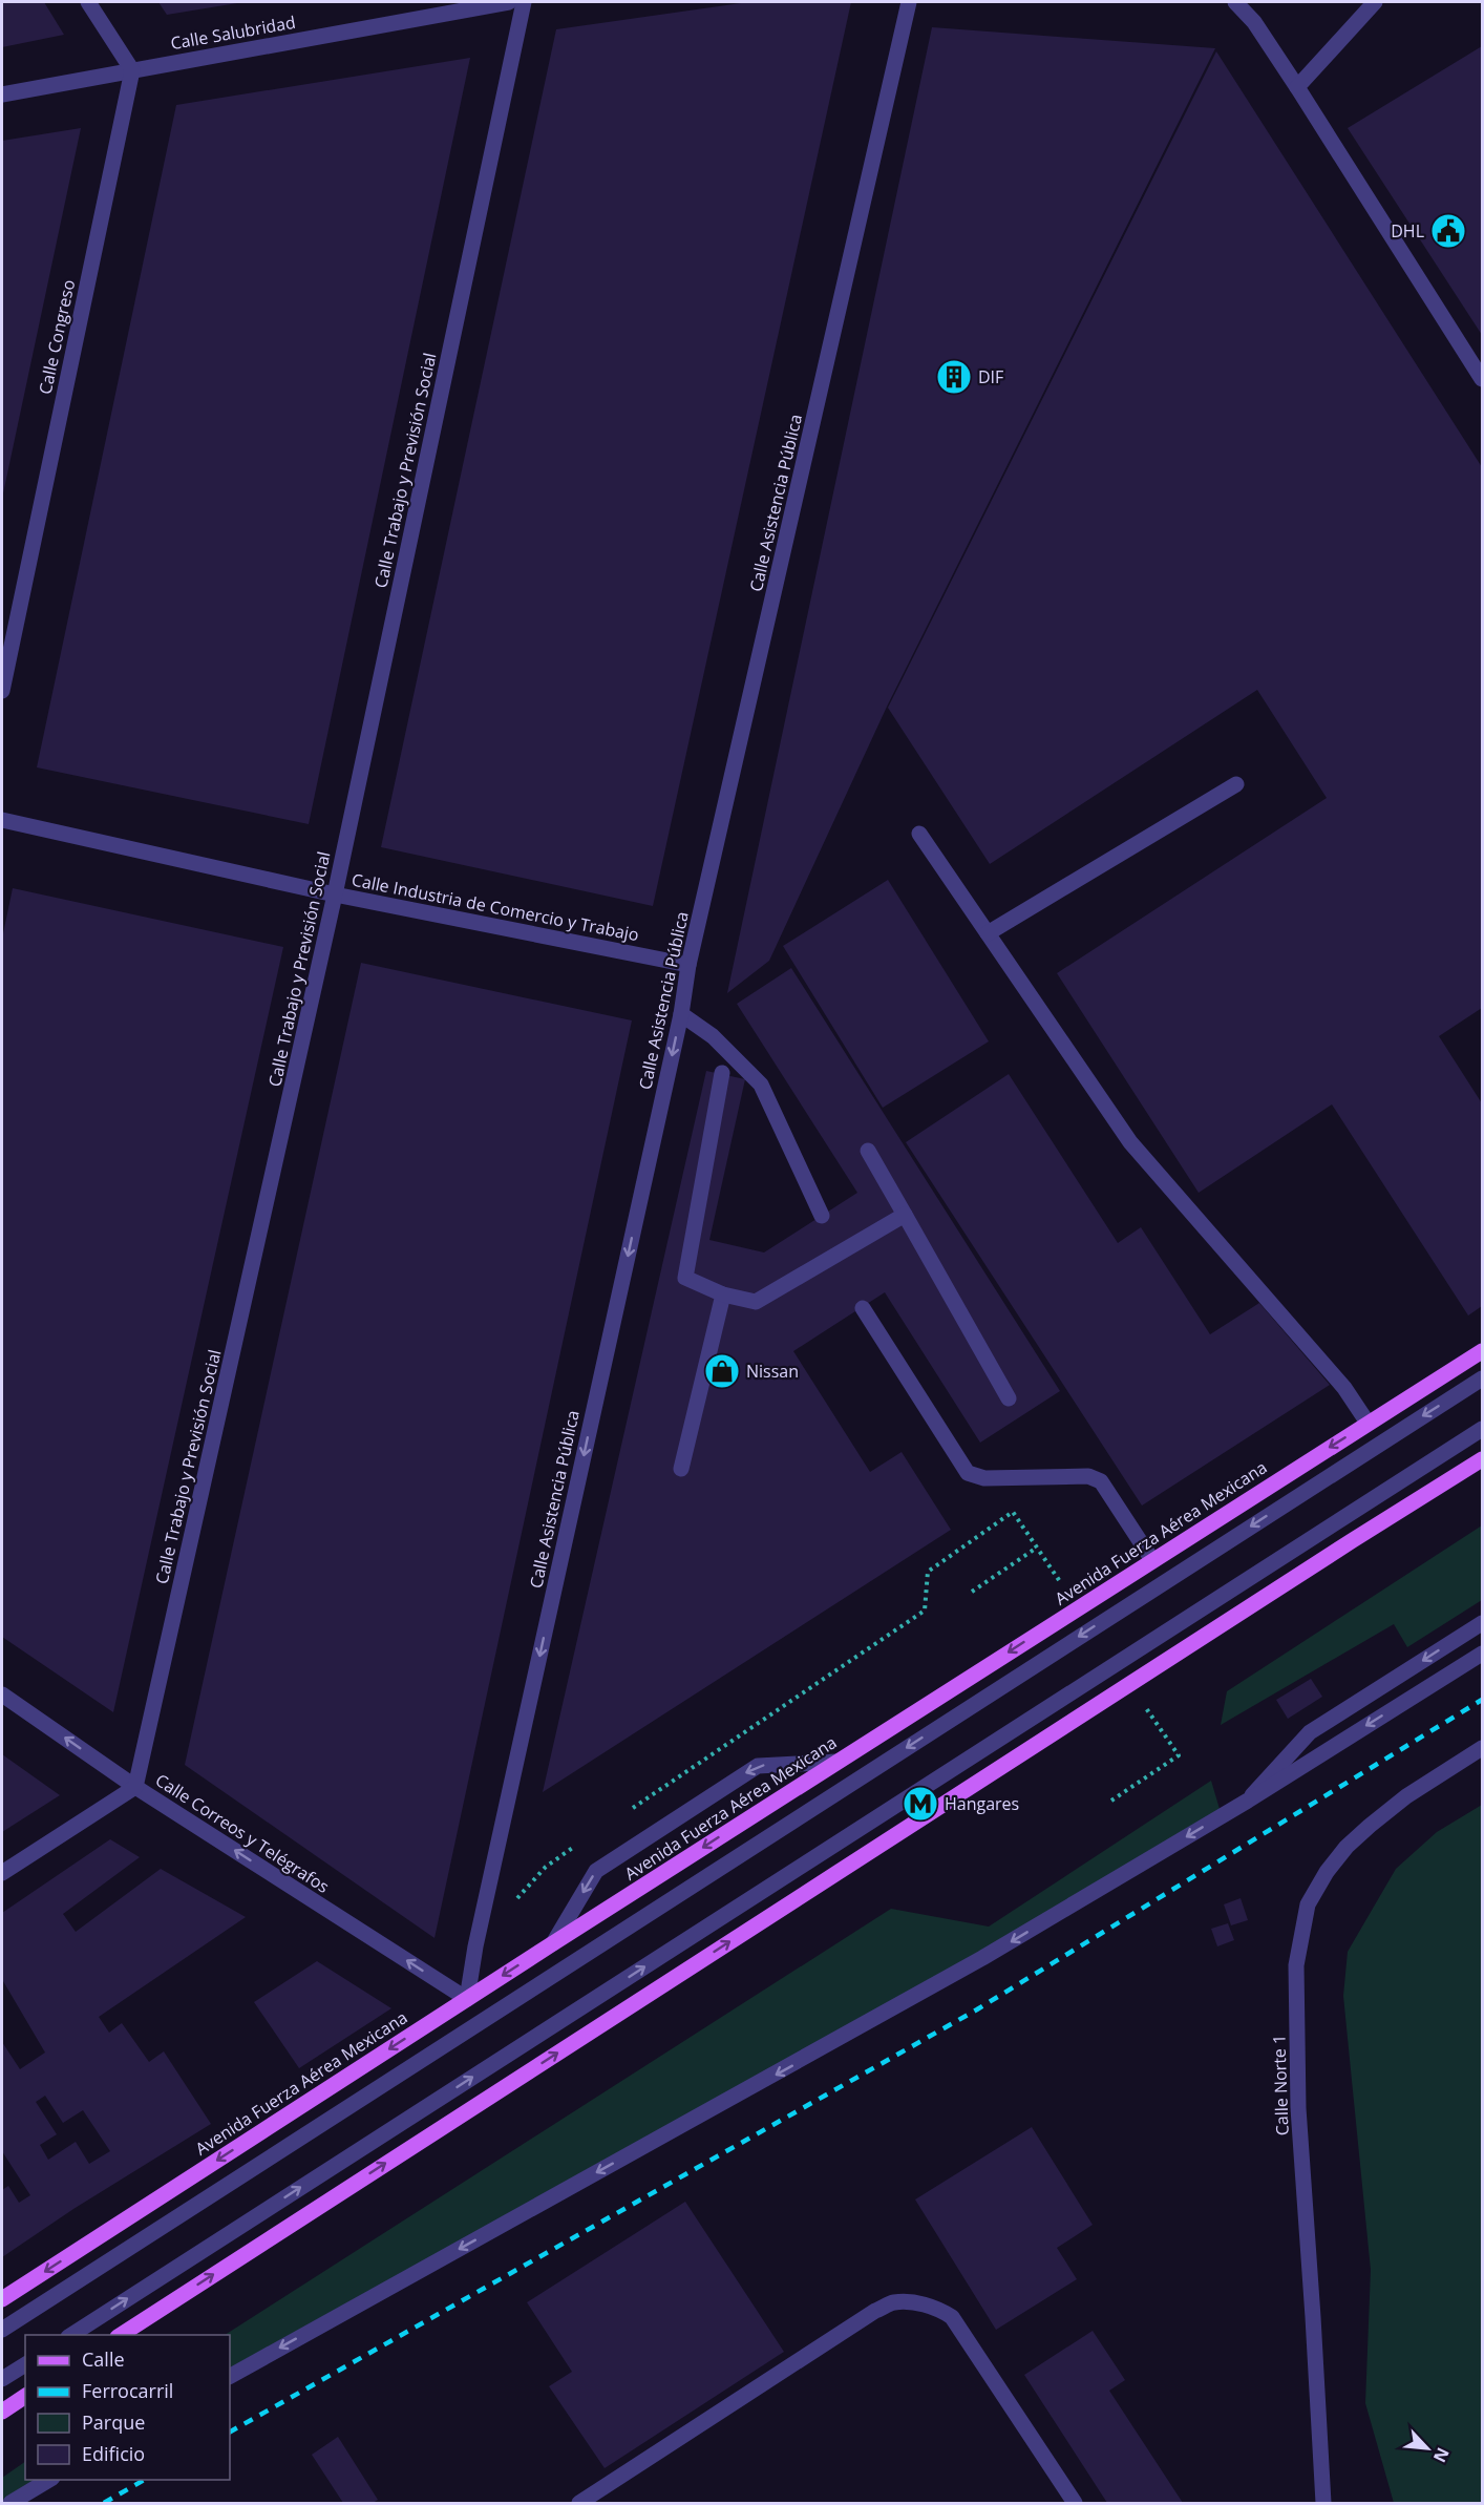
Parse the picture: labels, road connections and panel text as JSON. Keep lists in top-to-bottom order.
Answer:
{
  "streets": {
    "main road": ["Avenida Fuerza Aérea Mexicana"],
    "street": [
      "Calle Salubridad",
      "Calle Congreso",
      "Calle Trabajo y Previsión Social",
      "Calle Asistencia Pública",
      "Calle Industria de Comercio y Trabajo",
      "Calle Correos y Telégrafos",
      "Calle Norte 1"
    ]
  },
  "crossings": [
    ["Calle Salubridad", "Calle Congreso"],
    ["Calle Trabajo y Previsión Social", "Calle Industria de Comercio y Trabajo"],
    ["Calle Trabajo y Previsión Social", "Calle Correos y Telégrafos"],
    ["Calle Asistencia Pública", "Calle Industria de Comercio y Trabajo"],
    ["Calle Asistencia Pública", "Avenida Fuerza Aérea Mexicana"],
    ["Calle Asistencia Pública", "Calle Correos y Telégrafos"],
    ["Avenida Fuerza Aérea Mexicana", "Calle Correos y Telégrafos"]
  ],
  "one_way": ["Calle Asistencia Pública", "Calle Correos y Telégrafos"],
  "places": {
    "public building": ["DHL"],
    "building": ["DIF"],
    "shop": ["Nissan"],
    "metro station": ["Hangares"]
  },
  "legend": [
    "Calle",
    "Ferrocarril",
    "Parque",
    "Edificio"
  ],
  "north": "bottom right"
}
